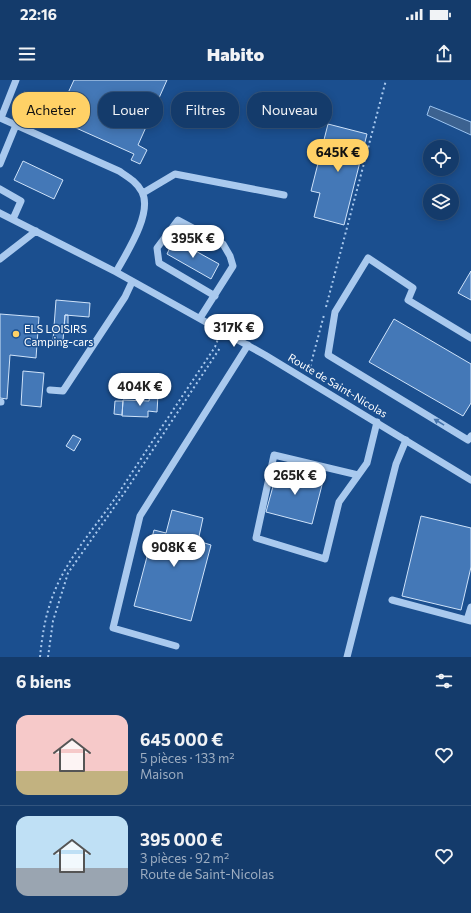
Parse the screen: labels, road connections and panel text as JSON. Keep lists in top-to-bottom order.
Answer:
{
  "streets": {
    "street": ["Route de Saint-Nicolas"]
  },
  "places": ["ELS LOISIRS Camping-cars"],
  "page": {
    "status": "22:16",
    "header": "Habito",
    "chip": [
      "Acheter",
      "Louer",
      "Filtres",
      "Nouveau"
    ],
    "price": [
      "645K €",
      "395K €",
      "317K €",
      "404K €",
      "265K €",
      "908K €"
    ],
    "heading": "6 biens",
    "list": [
      {
        "name": "645 000 €",
        "note": "5 pièces · 133 m² · Maison"
      },
      {
        "name": "395 000 €",
        "note": "3 pièces · 92 m² · Route de Saint-Nicolas"
      }
    ]
  }
}
